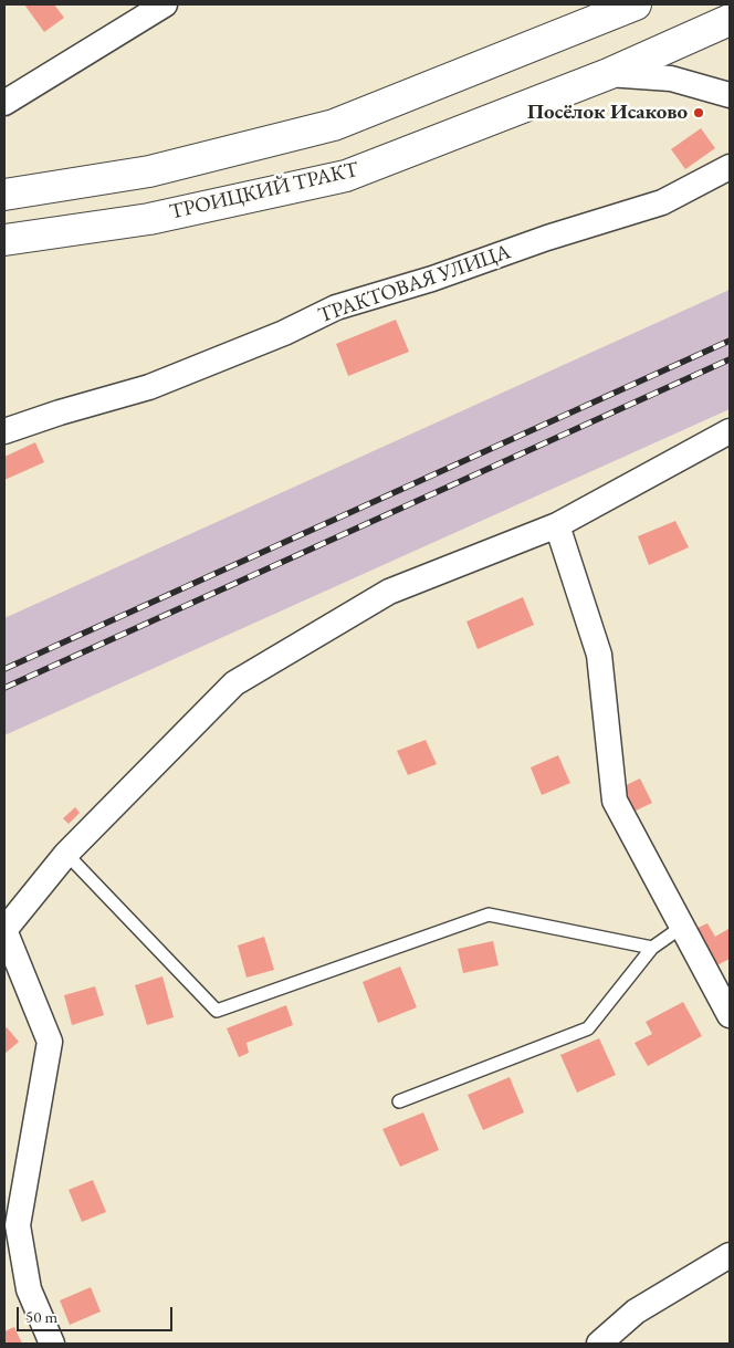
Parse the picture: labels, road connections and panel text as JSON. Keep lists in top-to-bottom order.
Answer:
{
  "streets": {
    "main road": ["ТРОИЦКИЙ ТРАКТ"],
    "street": ["ТРАКТОВАЯ УЛИЦА"]
  },
  "places": ["Посёлок Исаково"],
  "scale_bar": "50 m"
}
